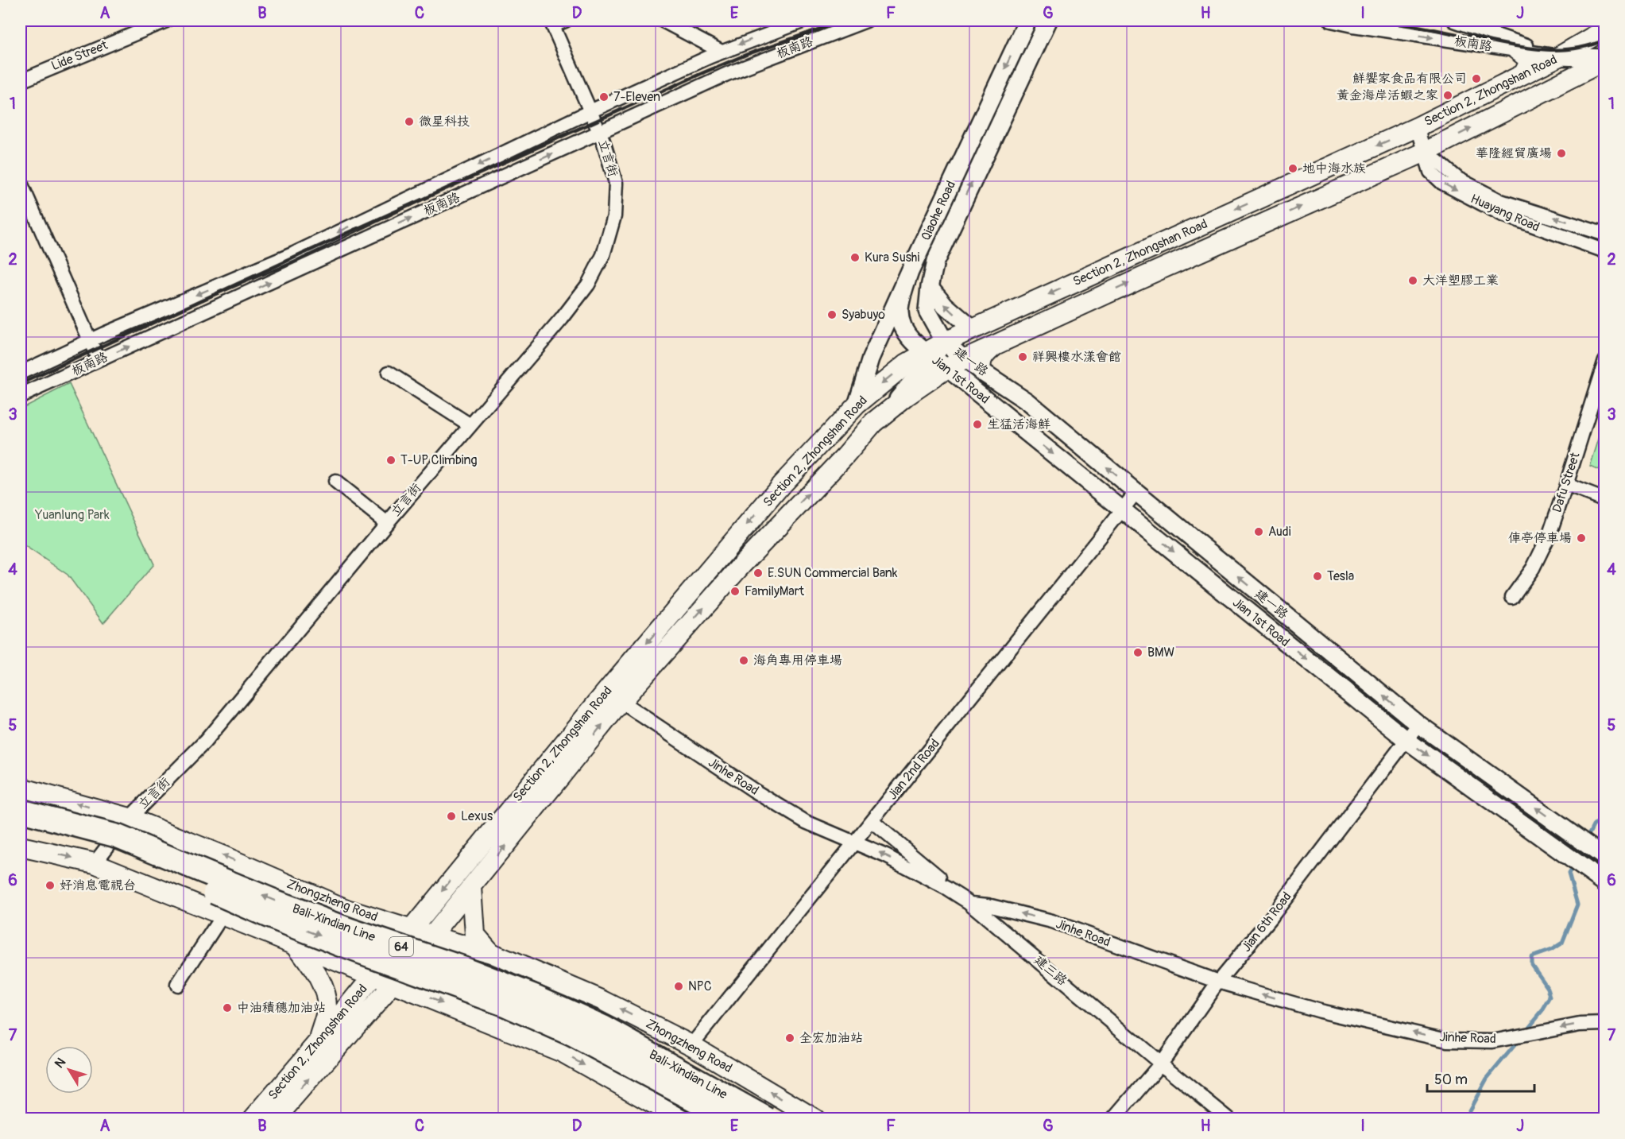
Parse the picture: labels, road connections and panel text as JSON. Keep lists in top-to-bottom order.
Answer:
{
  "streets": {
    "highway": ["Bali-Xindian Line", "64"],
    "main road": ["Section 2, Zhongshan Road", "Zhongzheng Road"],
    "street": [
      "板南路",
      "Lide Street",
      "立言街",
      "Qiaohe Road",
      "Huayang Road",
      "建一路",
      "Jian 1st Road",
      "Dafu Street",
      "Jian 2nd Road",
      "Jinhe Road",
      "Jian 6th Road",
      "建三路"
    ]
  },
  "crossings": [
    ["板南路", "Section 2, Zhongshan Road"],
    ["板南路", "立言街"],
    ["Section 2, Zhongshan Road", "Qiaohe Road"],
    ["Section 2, Zhongshan Road", "Huayang Road"],
    ["Section 2, Zhongshan Road", "建一路"],
    ["Section 2, Zhongshan Road", "Jian 1st Road"],
    ["Section 2, Zhongshan Road", "Jinhe Road"],
    ["Section 2, Zhongshan Road", "Zhongzheng Road"],
    ["立言街", "Zhongzheng Road"],
    ["Qiaohe Road", "建一路"],
    ["Qiaohe Road", "Jian 1st Road"],
    ["建一路", "Jian 1st Road"],
    ["建一路", "Jian 2nd Road"],
    ["建一路", "Jian 6th Road"],
    ["Jian 1st Road", "Jian 2nd Road"],
    ["Jian 1st Road", "Jian 6th Road"],
    ["Jian 2nd Road", "Jinhe Road"],
    ["Jian 2nd Road", "Zhongzheng Road"],
    ["Jian 2nd Road", "建三路"],
    ["Jinhe Road", "Jian 6th Road"],
    ["Jinhe Road", "建三路"],
    ["Jian 6th Road", "建三路"]
  ],
  "one_way": ["建一路", "Jian 1st Road", "Jinhe Road"],
  "parks": ["Yuanlung Park"],
  "places": [
    "鮮饗家食品有限公司",
    "黃金海岸活蝦之家",
    "7-Eleven",
    "微星科技",
    "華隆經貿廣場",
    "地中海水族",
    "Kura Sushi",
    "大洋塑膠工業",
    "Syabuyo",
    "祥興樓水漾會館",
    "生猛活海鮮",
    "T-UP Climbing",
    "Audi",
    "俥亭停車場",
    "E.SUN Commercial Bank",
    "Tesla",
    "FamilyMart",
    "BMW",
    "海角專用停車場",
    "Lexus",
    "好消息電視台",
    "NPC",
    "中油積穗加油站",
    "全宏加油站"
  ],
  "scale_bar": "50 m",
  "north": "top left",
  "grid": {
    "columns": [
      "A",
      "B",
      "C",
      "D",
      "E",
      "F",
      "G",
      "H",
      "I",
      "J"
    ],
    "rows": [
      "1",
      "2",
      "3",
      "4",
      "5",
      "6",
      "7"
    ]
  }
}
